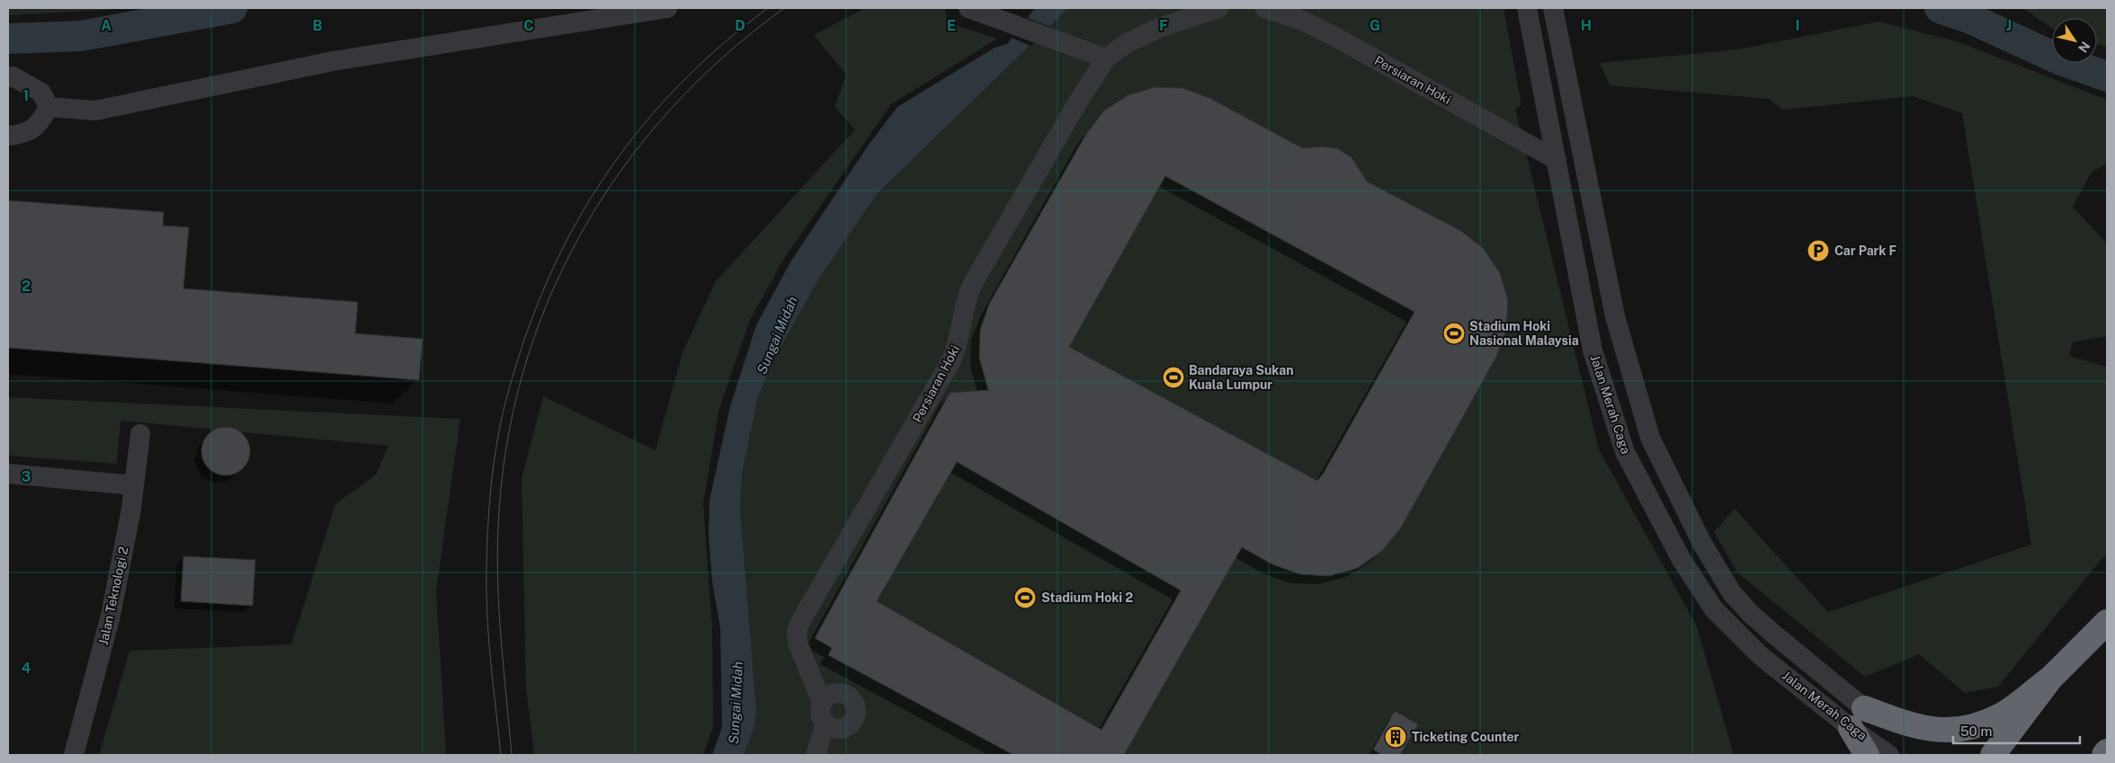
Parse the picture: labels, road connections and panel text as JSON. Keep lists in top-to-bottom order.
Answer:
{
  "streets": {
    "street": ["Persiaran Hoki", "Jalan Merah Caga", "Jalan Teknologi 2"]
  },
  "crossings": [
    ["Persiaran Hoki", "Jalan Merah Caga"]
  ],
  "water": ["Sungai Midah"],
  "places": {
    "parking": ["Car Park F"],
    "sports": ["Stadium Hoki Nasional Malaysia", "Bandaraya Sukan Kuala Lumpur", "Stadium Hoki 2"],
    "building": ["Ticketing Counter"]
  },
  "scale_bar": "50 m",
  "north": "bottom right",
  "grid": {
    "columns": [
      "A",
      "B",
      "C",
      "D",
      "E",
      "F",
      "G",
      "H",
      "I",
      "J"
    ],
    "rows": [
      "1",
      "2",
      "3",
      "4"
    ]
  }
}
